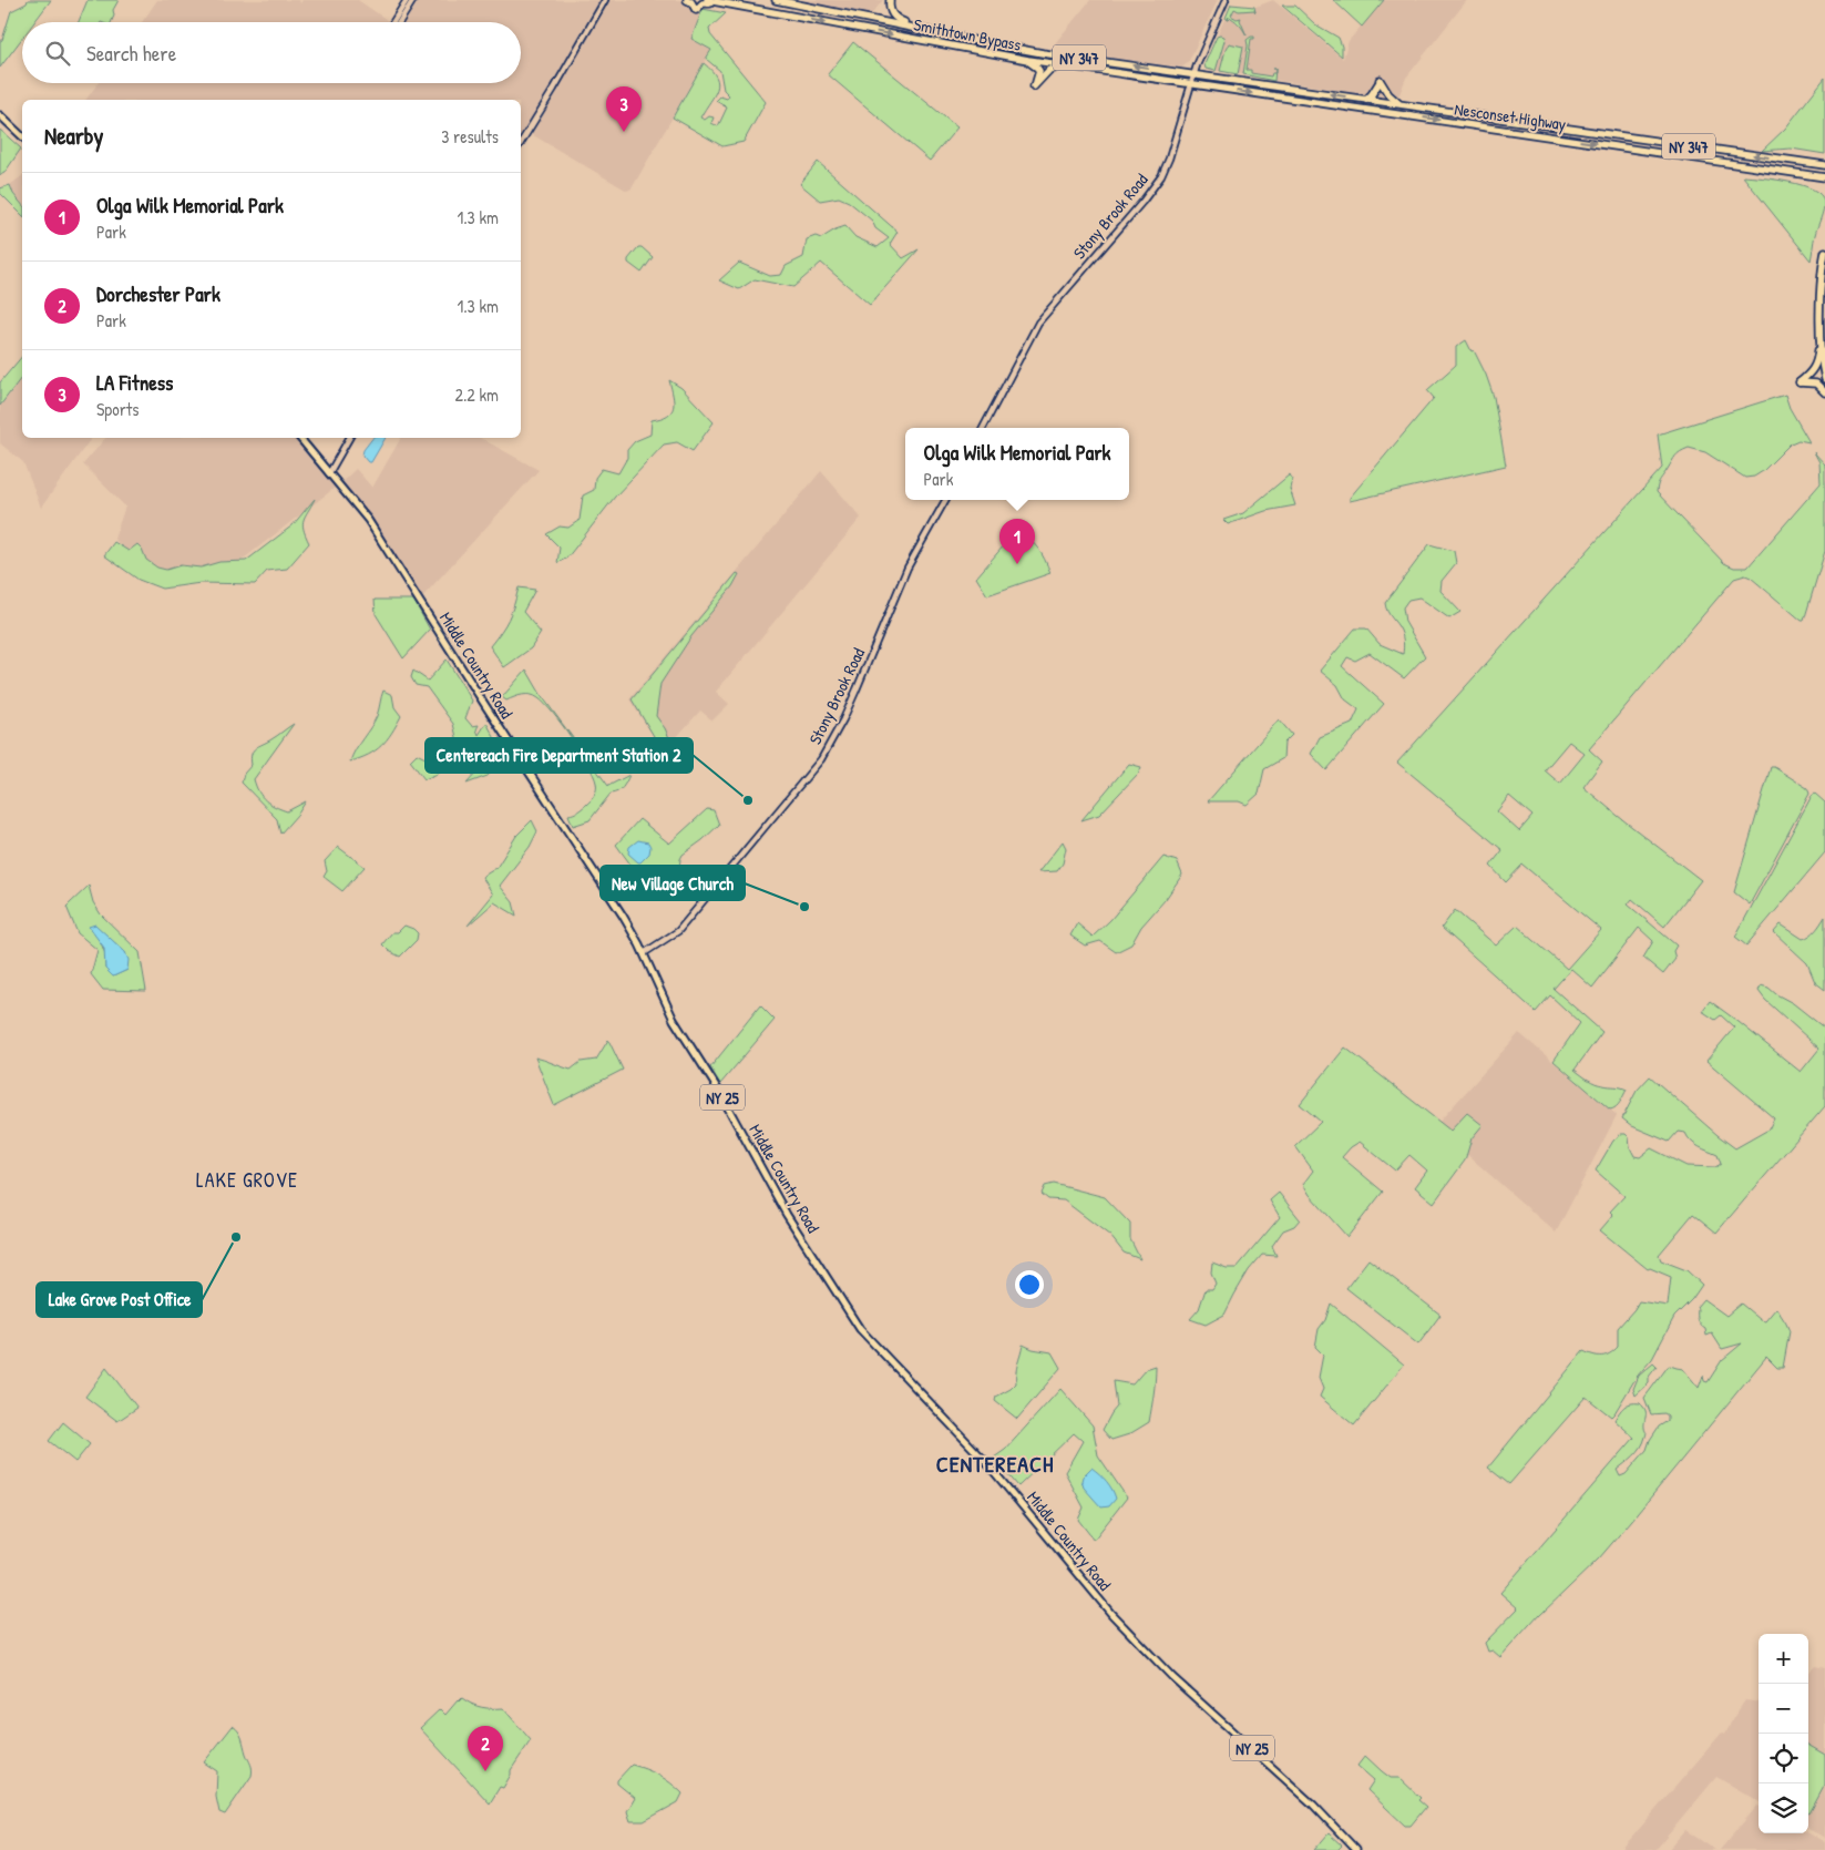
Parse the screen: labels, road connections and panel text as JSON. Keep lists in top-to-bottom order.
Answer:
{
  "streets": {
    "highway": ["Smithtown Bypass", "NY 347", "Nesconset Highway"],
    "main road": ["Stony Brook Road", "Middle Country Road", "NY 25"]
  },
  "crossings": [
    ["Smithtown Bypass", "Nesconset Highway"],
    ["Smithtown Bypass", "Stony Brook Road"],
    ["Nesconset Highway", "Stony Brook Road"],
    ["Stony Brook Road", "Middle Country Road"]
  ],
  "districts": ["LAKE GROVE", "CENTEREACH"],
  "places": ["Centereach Fire Department Station 2", "New Village Church", "Lake Grove Post Office"],
  "page": {
    "search": "Search here",
    "pins": ["3", "1", "2"],
    "heading": ["Nearby", "3 results"],
    "list": [
      {
        "mark": "1",
        "name": "Olga Wilk Memorial Park",
        "note": "Park",
        "value": "1.3 km"
      },
      {
        "mark": "2",
        "name": "Dorchester Park",
        "note": "Park",
        "value": "1.3 km"
      },
      {
        "mark": "3",
        "name": "LA Fitness",
        "note": "Sports",
        "value": "2.2 km"
      }
    ],
    "popup": ["Olga Wilk Memorial Park", "Park"],
    "map_buttons": ["+", "−"]
  }
}
